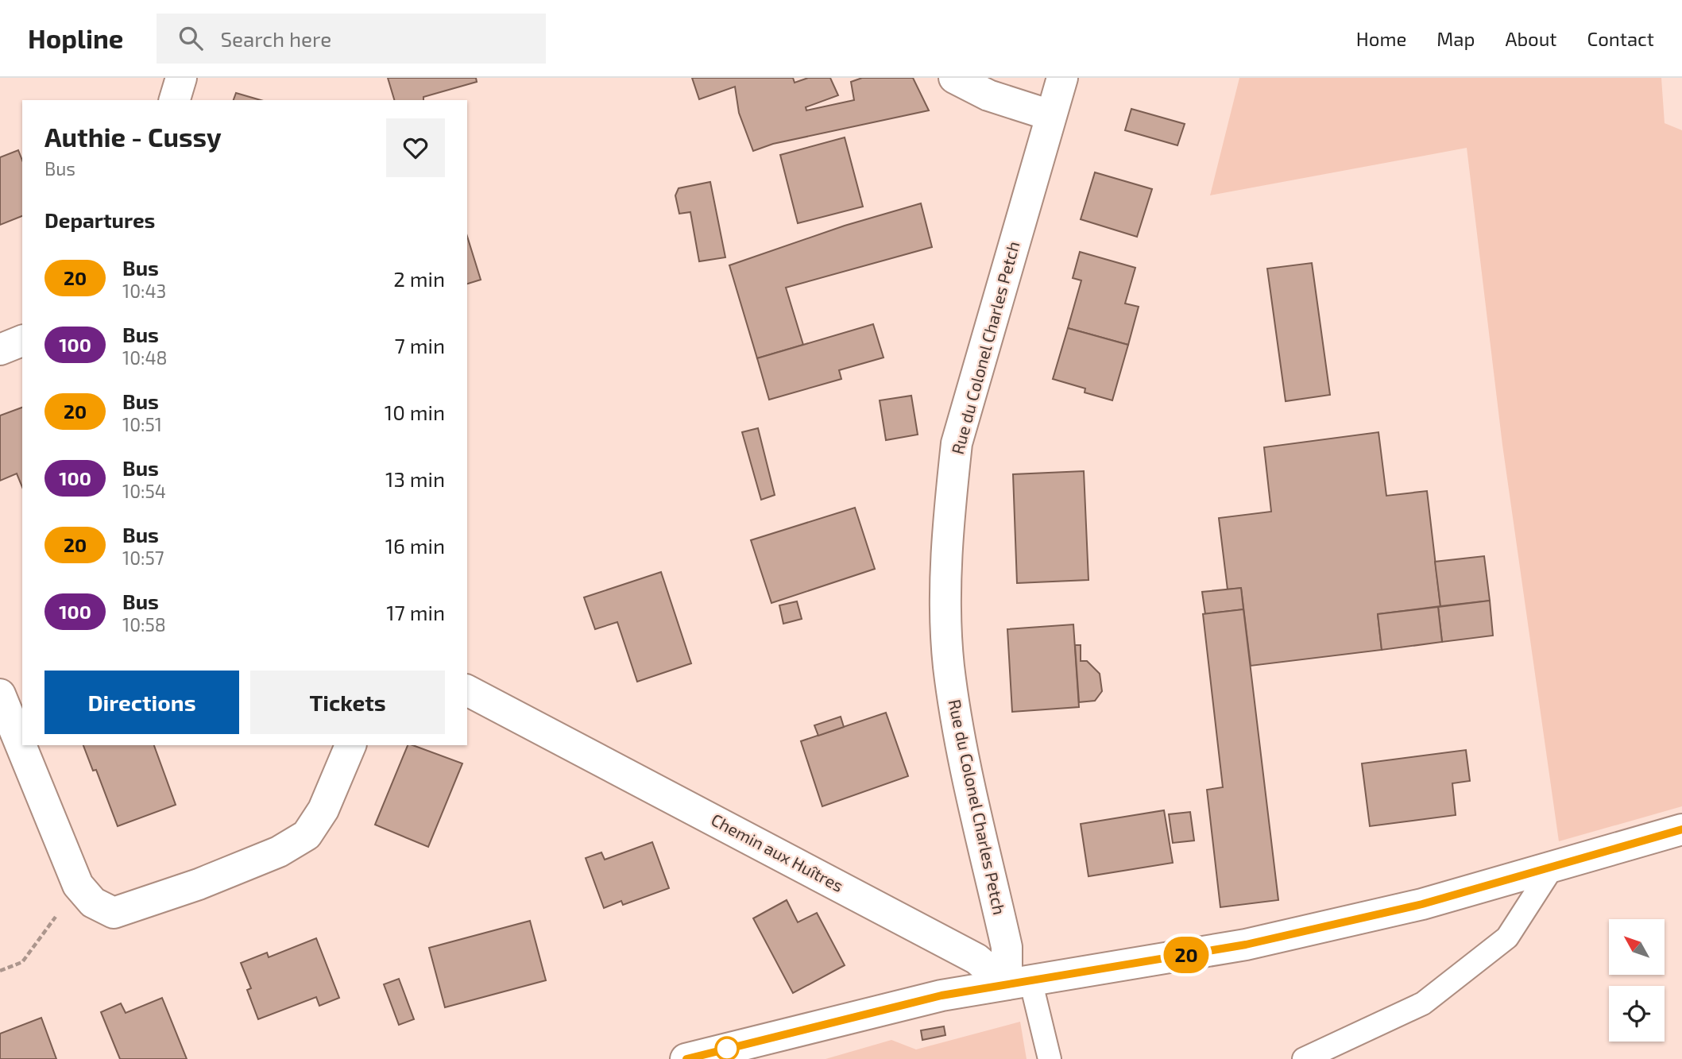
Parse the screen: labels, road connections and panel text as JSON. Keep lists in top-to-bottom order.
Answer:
{
  "streets": {
    "street": ["Rue du Colonel Charles Petch", "Chemin aux Huîtres"]
  },
  "crossings": [
    ["Rue du Colonel Charles Petch", "Chemin aux Huîtres"]
  ],
  "lines": ["bus line 20"],
  "north": "top left",
  "page": {
    "header": "Hopline",
    "search": "Search here",
    "nav": [
      "Home",
      "Map",
      "About",
      "Contact"
    ],
    "on_map": "20",
    "heading": [
      ["Authie - Cussy", "Bus"],
      "Departures"
    ],
    "list": [
      {
        "mark": "20",
        "name": "Bus",
        "note": "10:43",
        "value": "2 min"
      },
      {
        "mark": "100",
        "name": "Bus",
        "note": "10:48",
        "value": "7 min"
      },
      {
        "mark": "20",
        "name": "Bus",
        "note": "10:51",
        "value": "10 min"
      },
      {
        "mark": "100",
        "name": "Bus",
        "note": "10:54",
        "value": "13 min"
      },
      {
        "mark": "20",
        "name": "Bus",
        "note": "10:57",
        "value": "16 min"
      },
      {
        "mark": "100",
        "name": "Bus",
        "note": "10:58",
        "value": "17 min"
      }
    ],
    "buttons": ["Directions", "Tickets"]
  }
}
